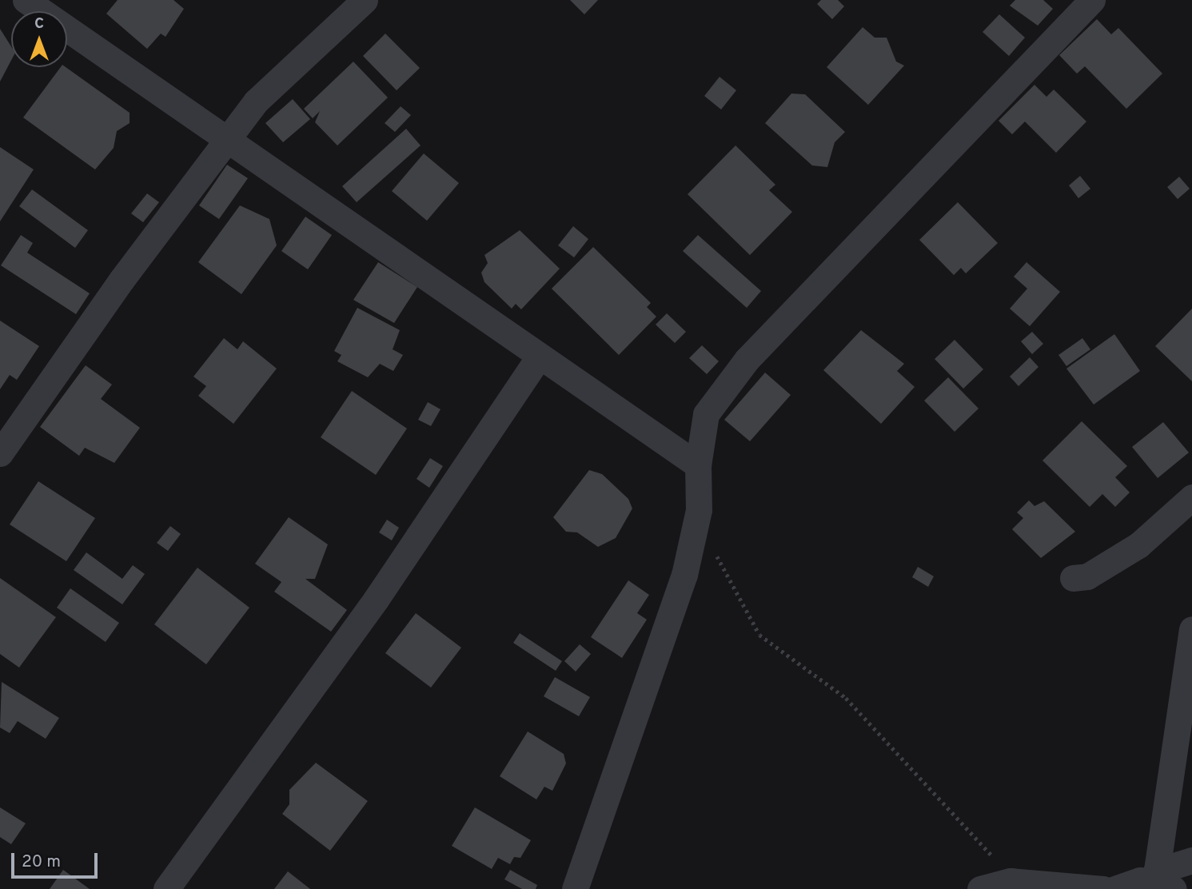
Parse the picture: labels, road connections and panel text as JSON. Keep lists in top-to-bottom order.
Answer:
{
  "scale_bar": "20 m",
  "north": "top"
}
